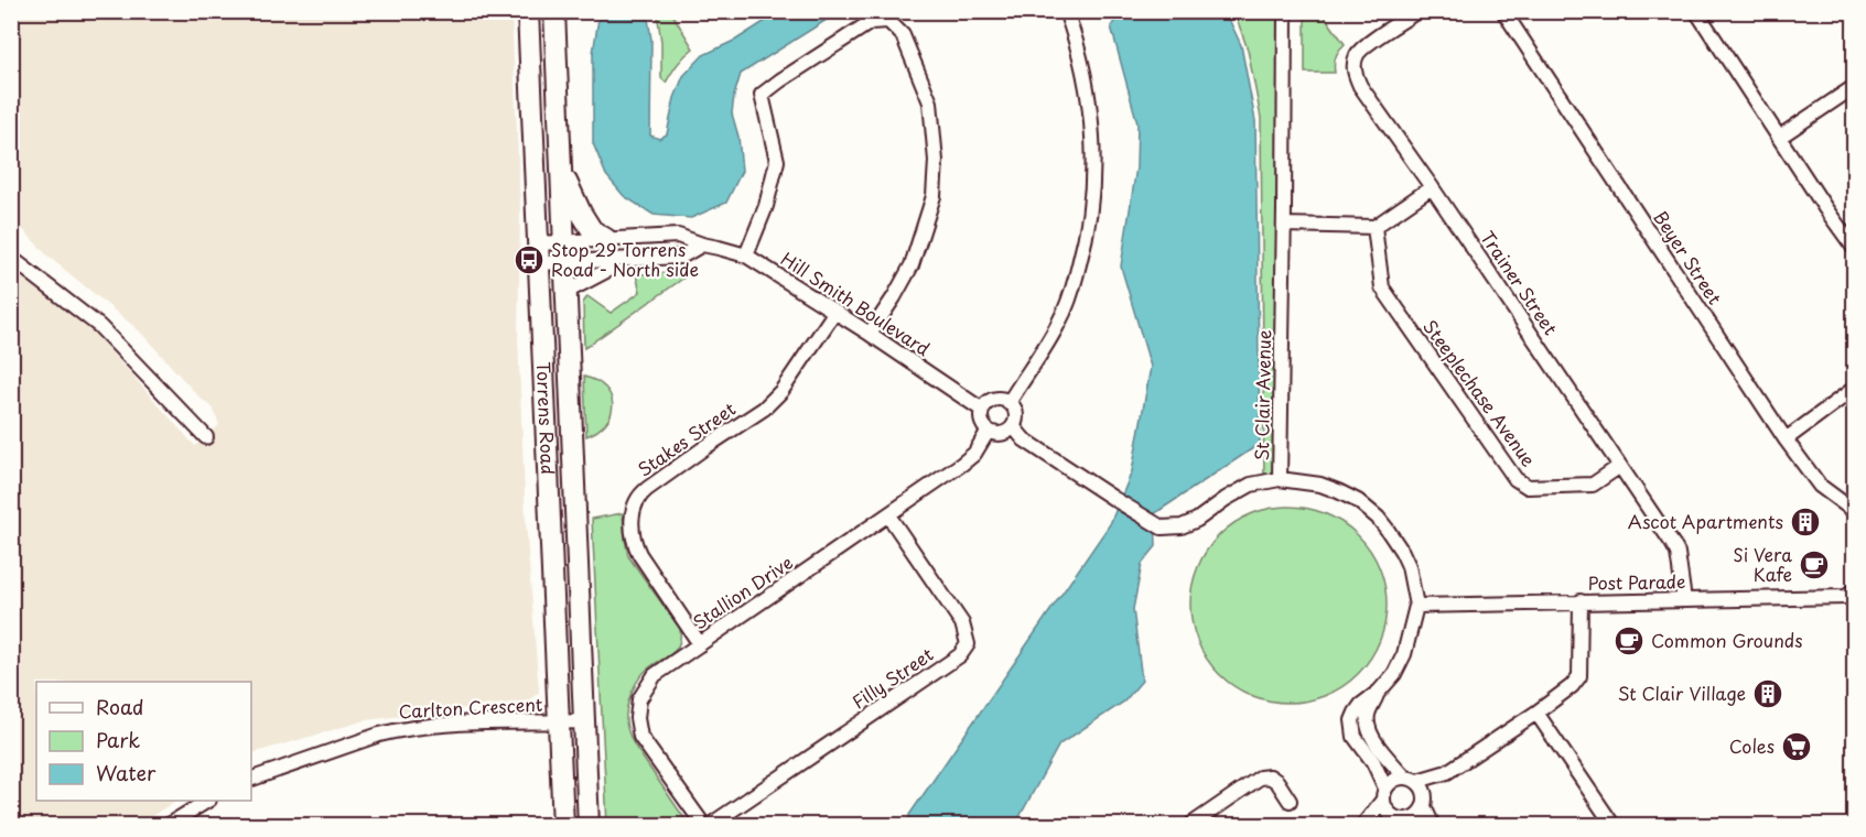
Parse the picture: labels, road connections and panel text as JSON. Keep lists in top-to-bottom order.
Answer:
{
  "streets": {
    "main road": ["Torrens Road"],
    "street": [
      "Beyer Street",
      "Trainer Street",
      "Hill Smith Boulevard",
      "Steeplechase Avenue",
      "St Clair Avenue",
      "Stakes Street",
      "Post Parade",
      "Stallion Drive",
      "Filly Street",
      "Carlton Crescent"
    ]
  },
  "crossings": [
    ["Trainer Street", "Steeplechase Avenue"],
    ["Trainer Street", "Post Parade"],
    ["Hill Smith Boulevard", "Torrens Road"],
    ["Hill Smith Boulevard", "Stakes Street"],
    ["Hill Smith Boulevard", "Stallion Drive"],
    ["St Clair Avenue", "Post Parade"],
    ["Torrens Road", "Carlton Crescent"],
    ["Stakes Street", "Stallion Drive"],
    ["Stallion Drive", "Filly Street"]
  ],
  "places": {
    "bus stop": ["Stop 29 Torrens Road - North side"],
    "building": ["Ascot Apartments", "St Clair Village"],
    "cafe": ["Si Vera Kafe", "Common Grounds"],
    "supermarket": ["Coles"]
  },
  "legend": ["Road", "Park", "Water"]
}
